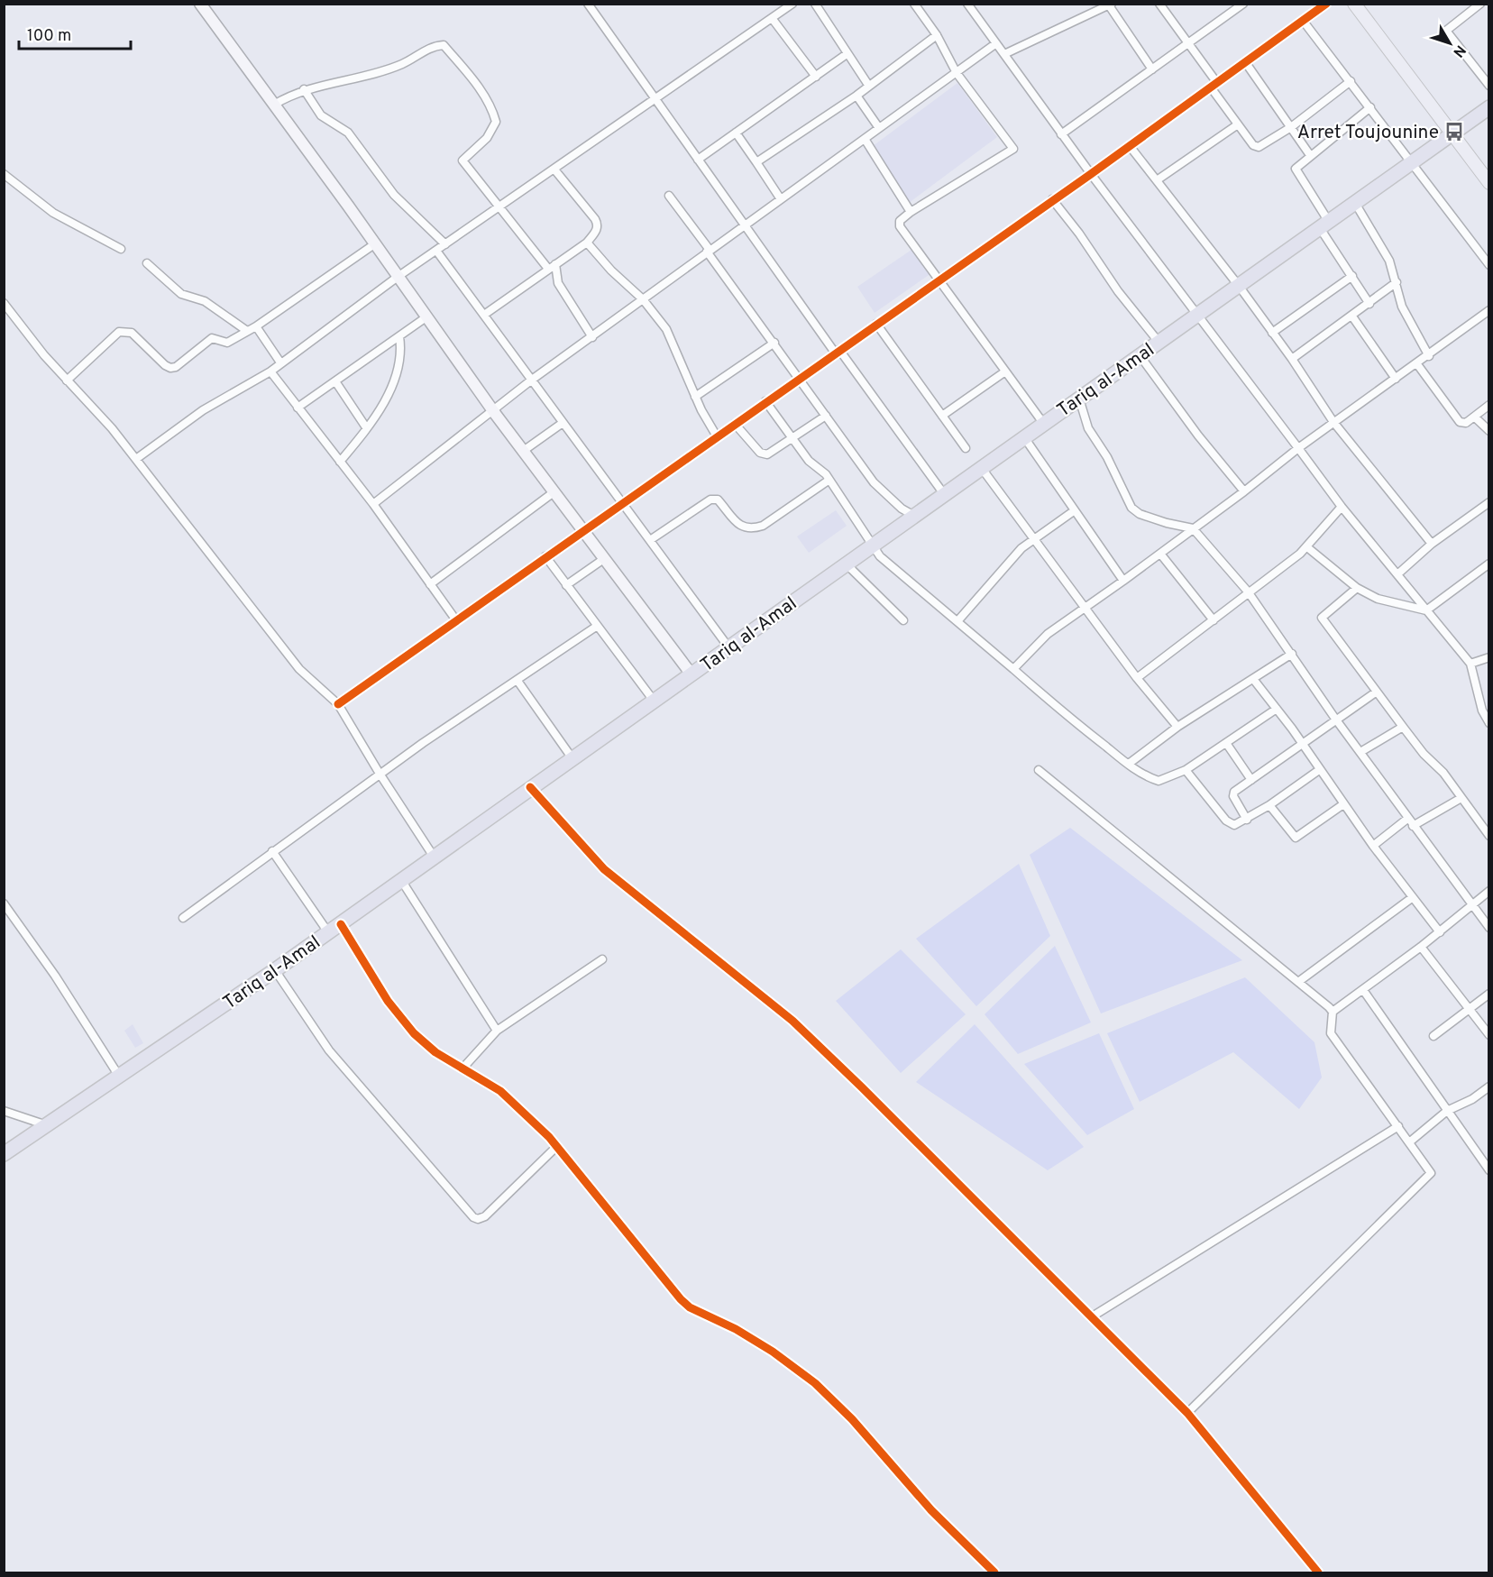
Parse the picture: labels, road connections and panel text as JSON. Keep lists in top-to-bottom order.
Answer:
{
  "streets": {
    "highway": ["Tariq al-Amal"]
  },
  "places": {
    "bus stop": ["Arret Toujounine"]
  },
  "scale_bar": "100 m",
  "north": "bottom right"
}
